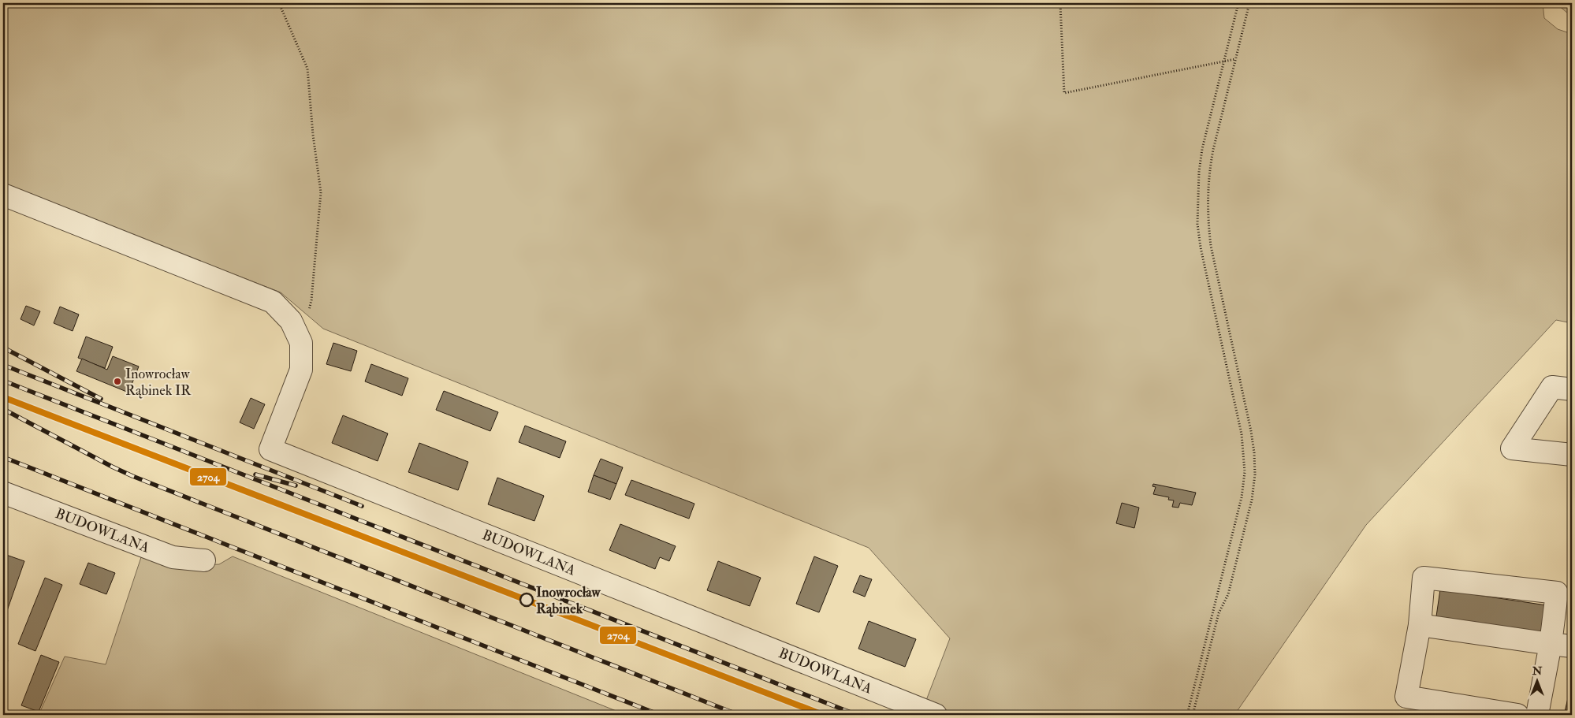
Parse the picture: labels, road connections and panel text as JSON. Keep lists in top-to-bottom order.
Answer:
{
  "streets": {
    "street": ["BUDOWLANA"]
  },
  "places": ["Inowrocław Rąbinek IR", "Inowrocław Rąbinek"],
  "lines": ["transit line 2704"],
  "north": "top"
}
